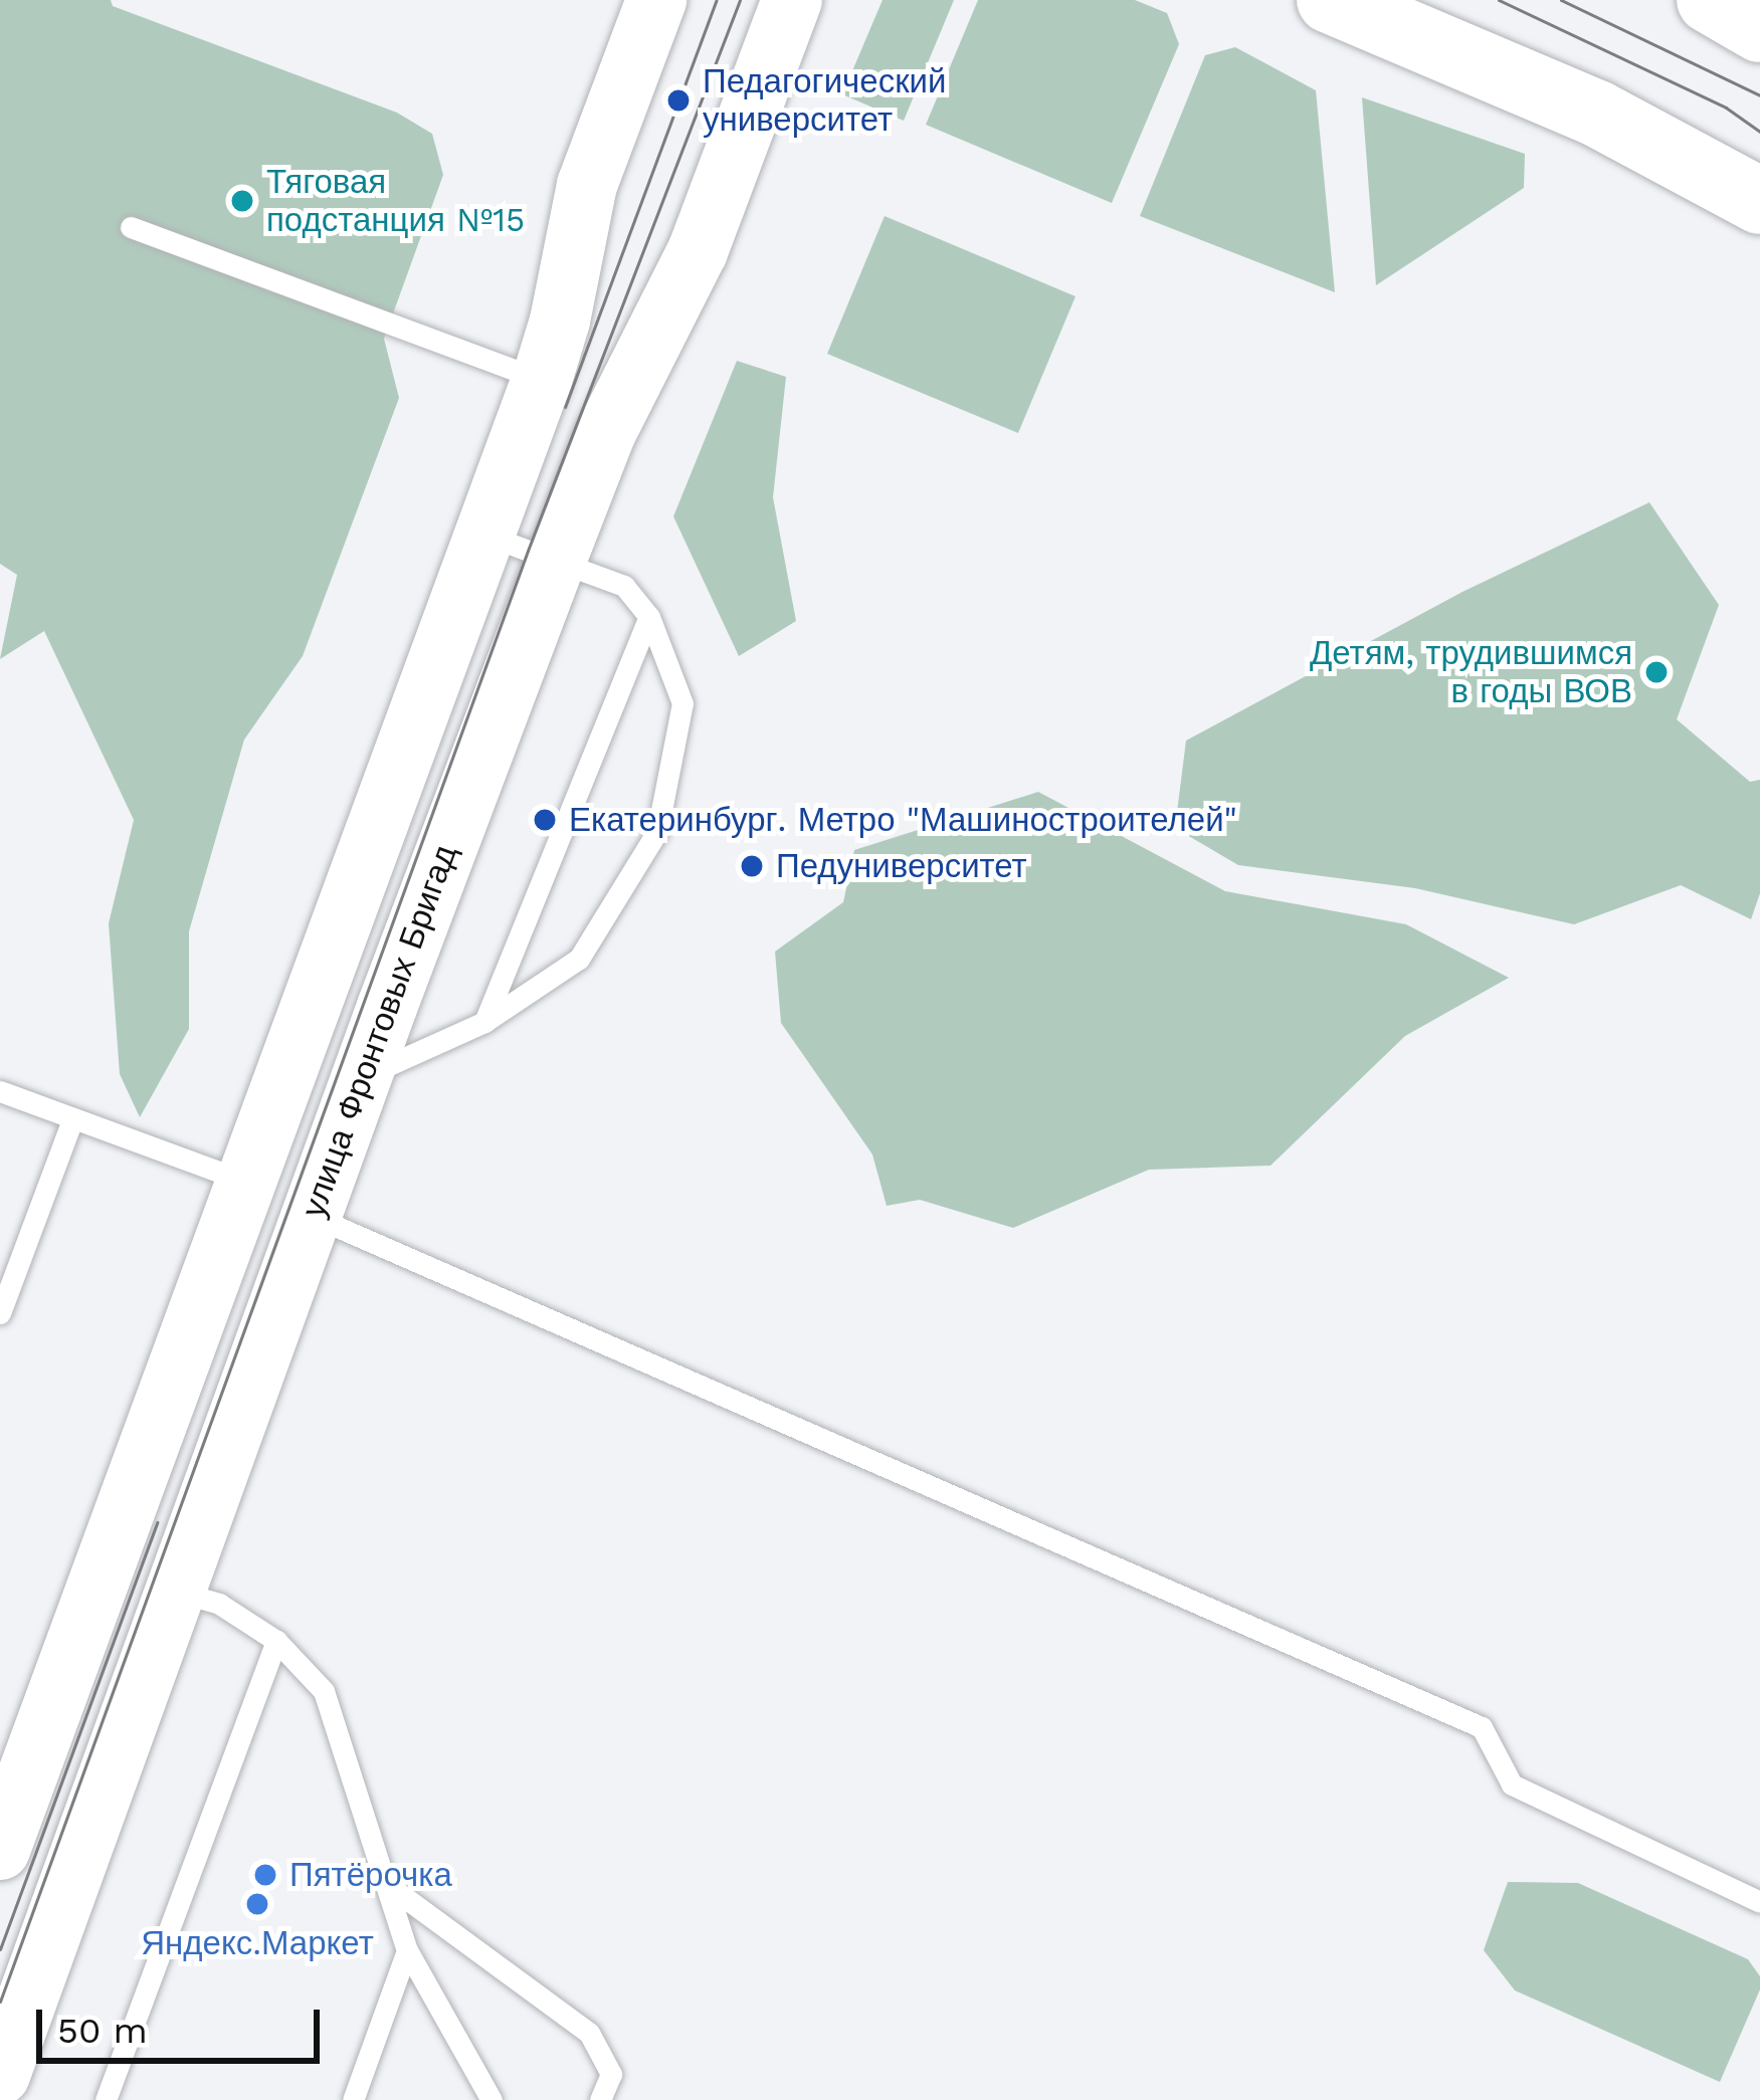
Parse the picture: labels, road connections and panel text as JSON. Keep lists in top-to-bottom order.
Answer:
{
  "streets": {
    "main road": ["улица Фронтовых Бригад"]
  },
  "places": [
    "Педагогический университет",
    "Тяговая подстанция №15",
    "Детям, трудившимся в годы ВОВ",
    "Екатеринбург. Метро \"Машиностроителей\"",
    "Педуниверситет",
    "Пятёрочка",
    "Яндекс.Маркет"
  ],
  "scale_bar": "50 m"
}
